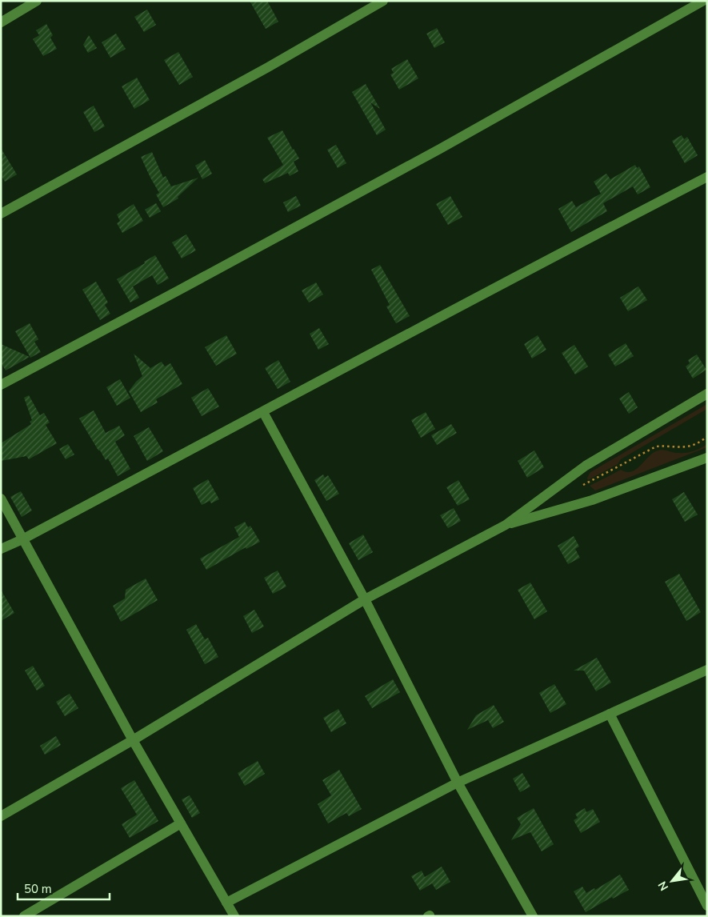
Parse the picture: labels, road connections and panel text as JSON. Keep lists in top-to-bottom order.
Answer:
{
  "scale_bar": "50 m",
  "north": "bottom left"
}
